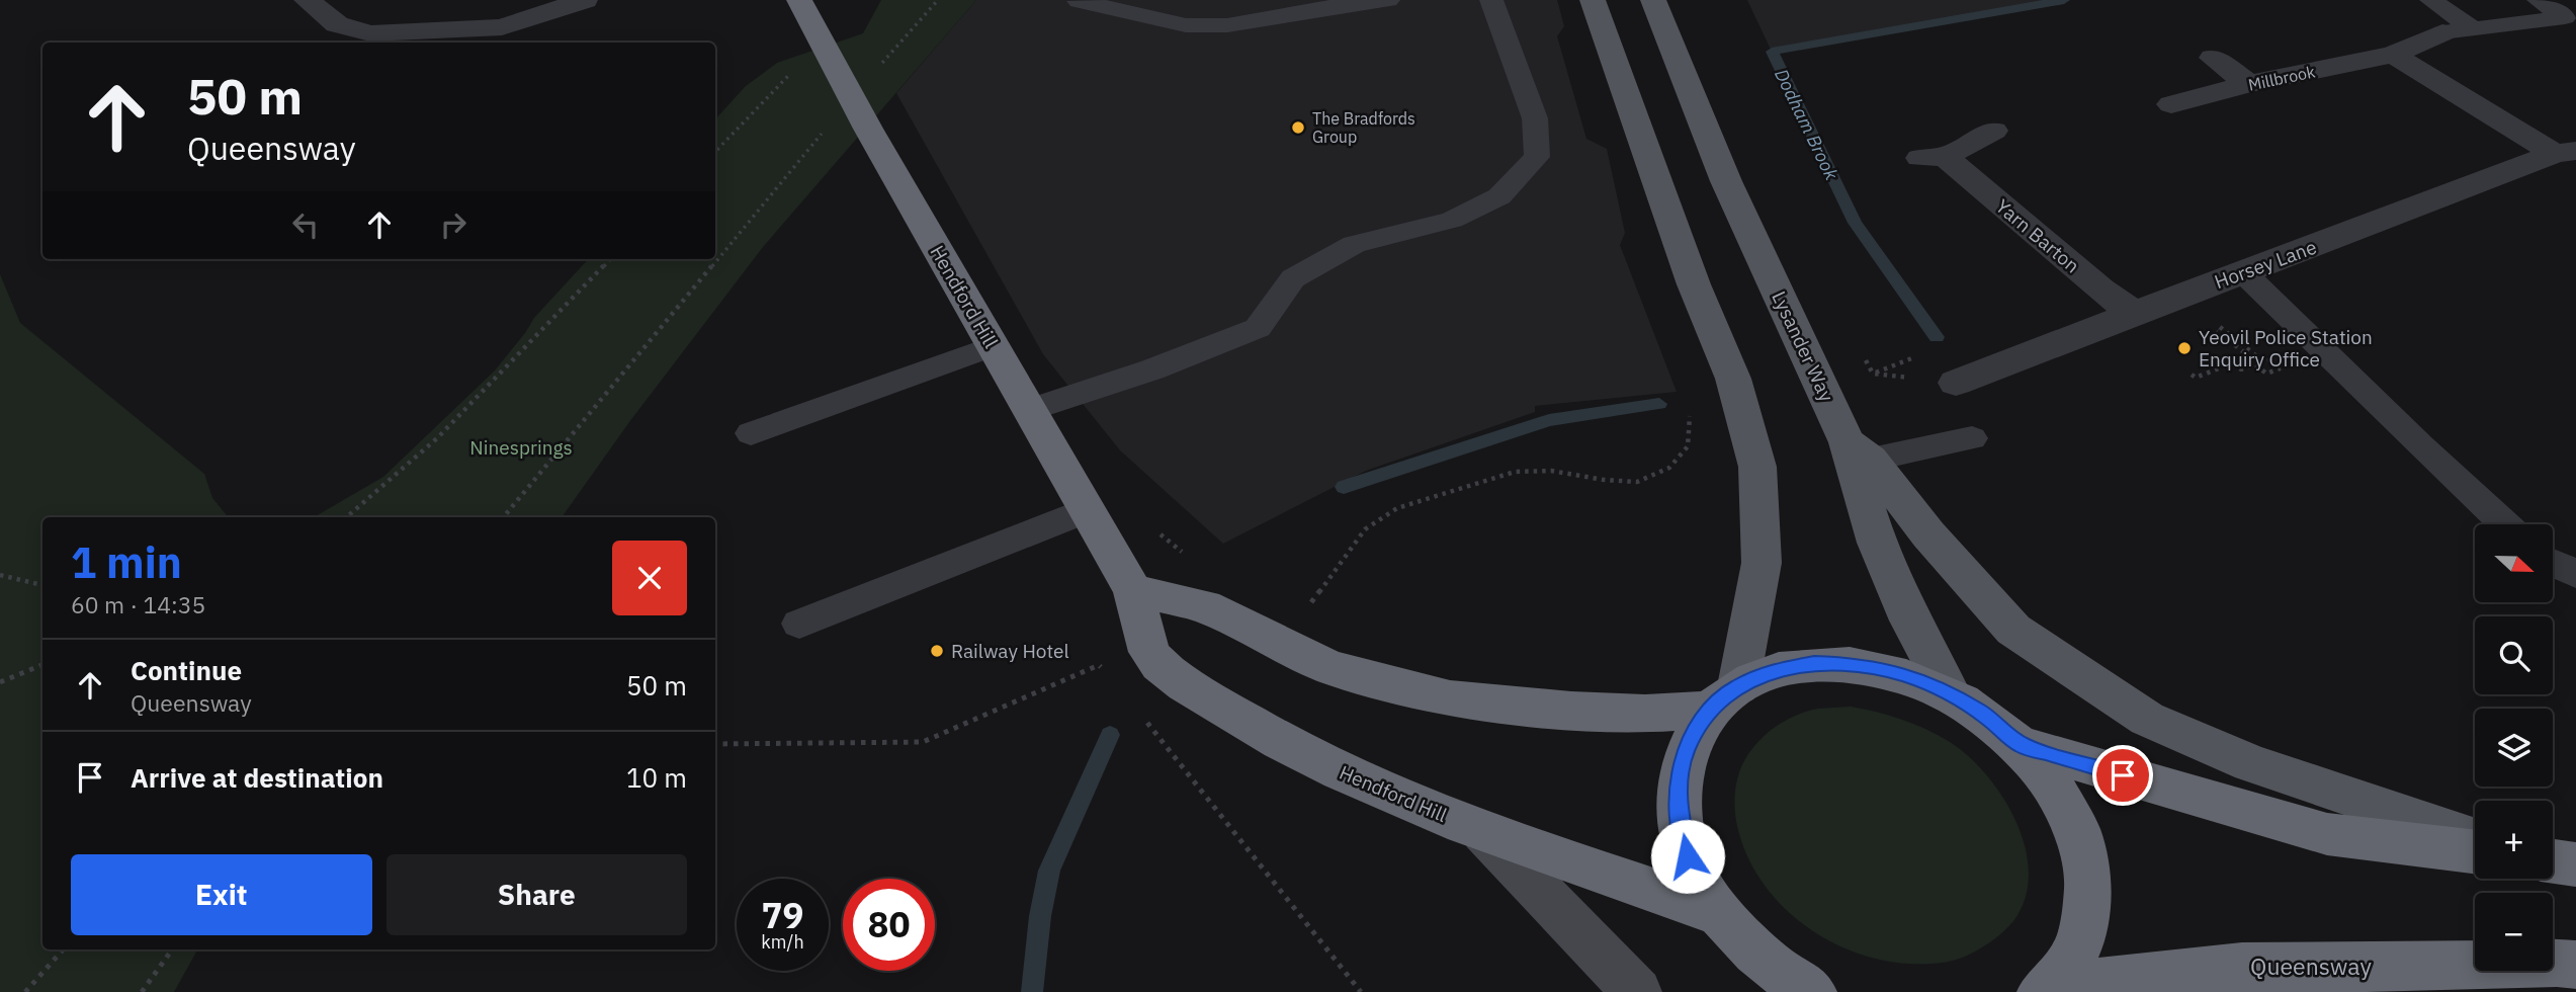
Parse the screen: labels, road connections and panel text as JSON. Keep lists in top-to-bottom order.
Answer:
{
  "streets": {
    "highway": ["Hendford Hill", "Queensway"],
    "main road": ["Lysander Way"],
    "street": ["Millbrook", "Yarn Barton", "Horsey Lane"]
  },
  "crossings": [
    ["Yarn Barton", "Horsey Lane"]
  ],
  "water": ["Dodham Brook"],
  "parks": ["Ninesprings"],
  "places": ["The Bradfords Group", "Yeovil Police Station Enquiry Office", "Railway Hotel"],
  "north": "right",
  "page": {
    "turn": ["50 m", "Queensway"],
    "heading": ["1 min", "60 m · 14:35"],
    "map_buttons": ["+", "−"],
    "list": [
      {
        "name": "Continue",
        "note": "Queensway",
        "value": "50 m"
      },
      {
        "name": "Arrive at destination",
        "value": "10 m"
      }
    ],
    "buttons": ["Exit", "Share"],
    "speed": "79 km/h",
    "limit": "80"
  }
}
